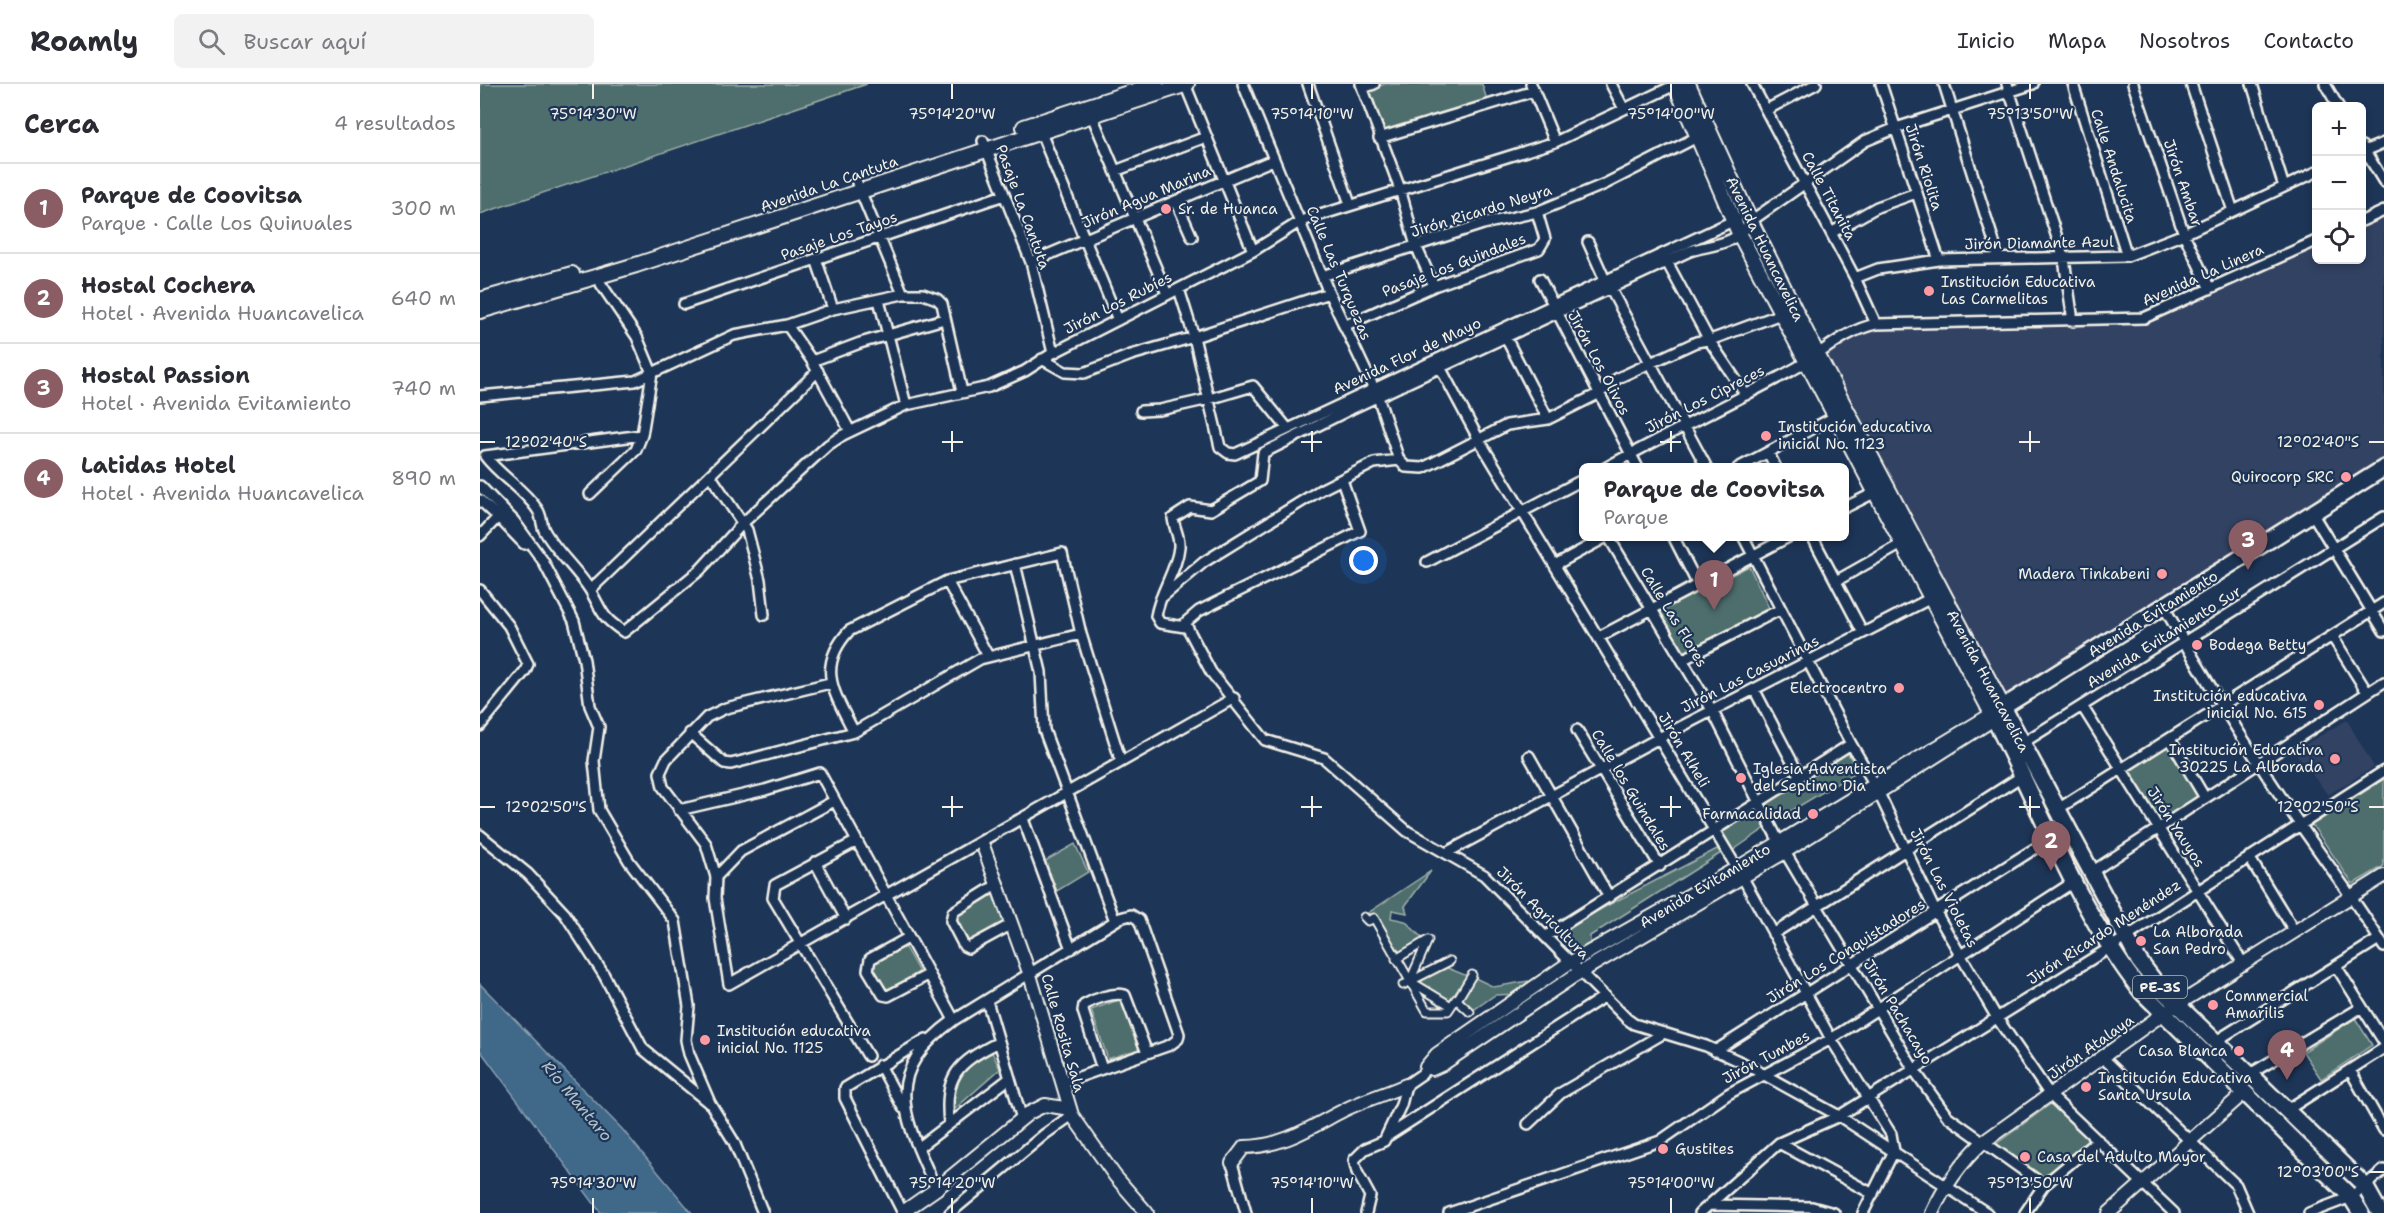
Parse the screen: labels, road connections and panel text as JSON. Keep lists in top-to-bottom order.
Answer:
{
  "streets": {
    "highway": ["Avenida Huancavelica", "Avenida Evitamiento", "PE-3S"],
    "main road": ["Avenida La Cantuta"],
    "street": [
      "Calle Andalucita",
      "Jirón Riolita",
      "Jirón Ambar",
      "Calle Titanita",
      "Jirón Agua Marina",
      "Pasaje La Cantuta",
      "Jirón Ricardo Neyra",
      "Pasaje Los Tayos",
      "Jirón Diamante Azul",
      "Pasaje Los Guindales",
      "Calle Las Turquezas",
      "Avenida La Linera",
      "Jirón Los Rubíes",
      "Avenida Flor de Mayo",
      "Jirón Los Olivos",
      "Jirón Los Cipreces",
      "Calle Las Flores",
      "Avenida Evitamiento Sur",
      "Jirón Las Casuarinas",
      "Jirón Alheli",
      "Calle los Guindales",
      "Jirón Yauyos",
      "Jirón Las Violetas",
      "Jirón Agricultura",
      "Jirón Ricardo Menéndez",
      "Jirón Los Conquistadores",
      "Jirón Pachacayo",
      "Calle Rosita Sala",
      "Jirón Atalaya",
      "Jirón Tumbes"
    ]
  },
  "crossings": [
    ["Calle Andalucita", "Jirón Diamante Azul"],
    ["Jirón Riolita", "Jirón Diamante Azul"],
    ["Jirón Riolita", "Avenida Flor de Mayo"],
    ["Jirón Ambar", "Jirón Diamante Azul"],
    ["Jirón Ambar", "Avenida La Linera"],
    ["Avenida La Cantuta", "Pasaje La Cantuta"],
    ["Calle Titanita", "Jirón Diamante Azul"],
    ["Calle Titanita", "Avenida La Linera"],
    ["Calle Titanita", "Avenida Flor de Mayo"],
    ["Jirón Agua Marina", "Pasaje La Cantuta"],
    ["Jirón Agua Marina", "Calle Las Turquezas"],
    ["Pasaje La Cantuta", "Pasaje Los Tayos"],
    ["Pasaje La Cantuta", "Jirón Los Rubíes"],
    ["Jirón Ricardo Neyra", "Avenida Huancavelica"],
    ["Jirón Ricardo Neyra", "Pasaje Los Guindales"],
    ["Jirón Ricardo Neyra", "Calle Las Turquezas"],
    ["Avenida Huancavelica", "Avenida La Linera"],
    ["Avenida Huancavelica", "Jirón Los Rubíes"],
    ["Avenida Huancavelica", "Avenida Flor de Mayo"],
    ["Avenida Huancavelica", "Jirón Los Cipreces"],
    ["Avenida Huancavelica", "Avenida Evitamiento"],
    ["Avenida Huancavelica", "Avenida Evitamiento Sur"],
    ["Avenida Huancavelica", "Jirón Las Casuarinas"],
    ["Avenida Huancavelica", "Jirón Ricardo Menéndez"],
    ["Avenida Huancavelica", "Jirón Los Conquistadores"],
    ["Avenida Huancavelica", "Jirón Atalaya"],
    ["Avenida Huancavelica", "Jirón Tumbes"],
    ["Pasaje Los Guindales", "Calle Las Turquezas"],
    ["Calle Las Turquezas", "Jirón Los Rubíes"],
    ["Calle Las Turquezas", "Avenida Flor de Mayo"],
    ["Calle Las Turquezas", "Jirón Alheli"],
    ["Avenida La Linera", "Jirón Los Cipreces"],
    ["Jirón Los Rubíes", "Avenida Flor de Mayo"],
    ["Avenida Flor de Mayo", "Jirón Los Olivos"],
    ["Avenida Flor de Mayo", "Jirón Alheli"],
    ["Jirón Los Olivos", "Jirón Los Cipreces"],
    ["Avenida Evitamiento", "Calle Las Flores"],
    ["Avenida Evitamiento", "Jirón Alheli"],
    ["Avenida Evitamiento", "Jirón Las Violetas"],
    ["Avenida Evitamiento", "Jirón Agricultura"],
    ["Avenida Evitamiento", "Jirón Pachacayo"],
    ["Calle Las Flores", "Jirón Las Casuarinas"],
    ["Calle Las Flores", "Jirón Pachacayo"],
    ["Avenida Evitamiento Sur", "Jirón Yauyos"],
    ["Jirón Las Casuarinas", "Jirón Alheli"],
    ["Jirón Las Casuarinas", "Calle los Guindales"],
    ["Jirón Las Casuarinas", "Jirón Las Violetas"],
    ["Jirón Las Casuarinas", "Jirón Agricultura"],
    ["Jirón Alheli", "Jirón Agricultura"],
    ["Jirón Alheli", "Jirón Ricardo Menéndez"],
    ["Jirón Alheli", "Jirón Los Conquistadores"],
    ["Jirón Alheli", "Jirón Tumbes"],
    ["Jirón Yauyos", "Jirón Ricardo Menéndez"],
    ["Jirón Yauyos", "Jirón Atalaya"],
    ["Jirón Las Violetas", "Jirón Ricardo Menéndez"],
    ["Jirón Las Violetas", "Jirón Los Conquistadores"],
    ["Jirón Las Violetas", "Jirón Atalaya"],
    ["Jirón Las Violetas", "Jirón Tumbes"],
    ["Jirón Agricultura", "Jirón Ricardo Menéndez"],
    ["Jirón Agricultura", "Jirón Los Conquistadores"],
    ["Jirón Agricultura", "Jirón Atalaya"],
    ["Jirón Agricultura", "Jirón Tumbes"],
    ["Jirón Ricardo Menéndez", "Jirón Pachacayo"],
    ["Jirón Los Conquistadores", "Jirón Pachacayo"],
    ["Jirón Pachacayo", "Jirón Atalaya"],
    ["Jirón Pachacayo", "Jirón Tumbes"]
  ],
  "water": ["Río Mantaro"],
  "places": [
    "Sr. de Huanca",
    "Institución Educativa Las Carmelitas",
    "Institución educativa inicial No. 1123",
    "Quirocorp SRC",
    "Madera Tinkabeni",
    "Bodega Betty",
    "Electrocentro",
    "Institución educativa inicial No. 615",
    "Institución Educativa 30225 La Alborada",
    "Iglesia Adventista del Septimo Dia",
    "Farmacalidad",
    "La Alborada San Pedro",
    "Commercial Amarilis",
    "Institución educativa inicial No. 1125",
    "Casa Blanca",
    "Institución Educativa Santa Ursula",
    "Gustites",
    "Casa del Adulto Mayor"
  ],
  "page": {
    "header": "Roamly",
    "search": "Buscar aquí",
    "nav": [
      "Inicio",
      "Mapa",
      "Nosotros",
      "Contacto"
    ],
    "heading": ["Cerca", "4 resultados"],
    "map_buttons": ["+", "−"],
    "list": [
      {
        "mark": "1",
        "name": "Parque de Coovitsa",
        "note": "Parque · Calle Los Quinuales",
        "value": "300 m"
      },
      {
        "mark": "2",
        "name": "Hostal Cochera",
        "note": "Hotel · Avenida Huancavelica",
        "value": "640 m"
      },
      {
        "mark": "3",
        "name": "Hostal Passion",
        "note": "Hotel · Avenida Evitamiento",
        "value": "740 m"
      },
      {
        "mark": "4",
        "name": "Latidas Hotel",
        "note": "Hotel · Avenida Huancavelica",
        "value": "890 m"
      }
    ],
    "popup": ["Parque de Coovitsa", "Parque"],
    "pins": [
      "3",
      "1",
      "2",
      "4"
    ]
  },
  "coordinates": [
    "75°14'30\"W",
    "75°14'20\"W",
    "75°14'10\"W",
    "75°14'00\"W",
    "75°13'50\"W",
    "12°02'40\"S",
    "12°02'50\"S",
    "12°03'00\"S"
  ]
}
